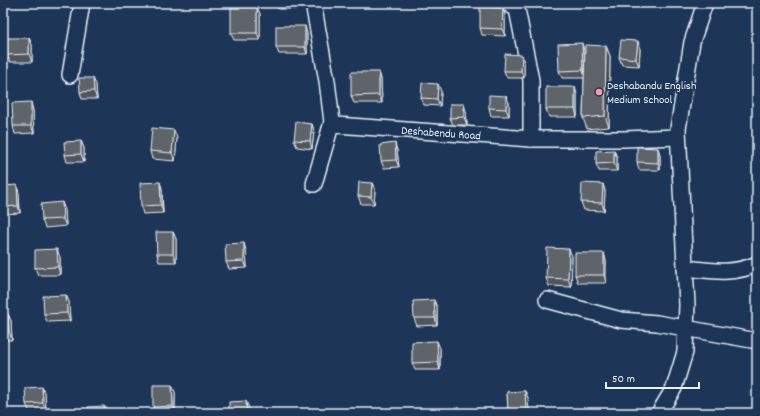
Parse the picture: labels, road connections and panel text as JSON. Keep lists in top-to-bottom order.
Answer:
{
  "streets": {
    "street": ["Deshabendu Road"]
  },
  "places": ["Deshabandu English Medium School"],
  "scale_bar": "50 m"
}
